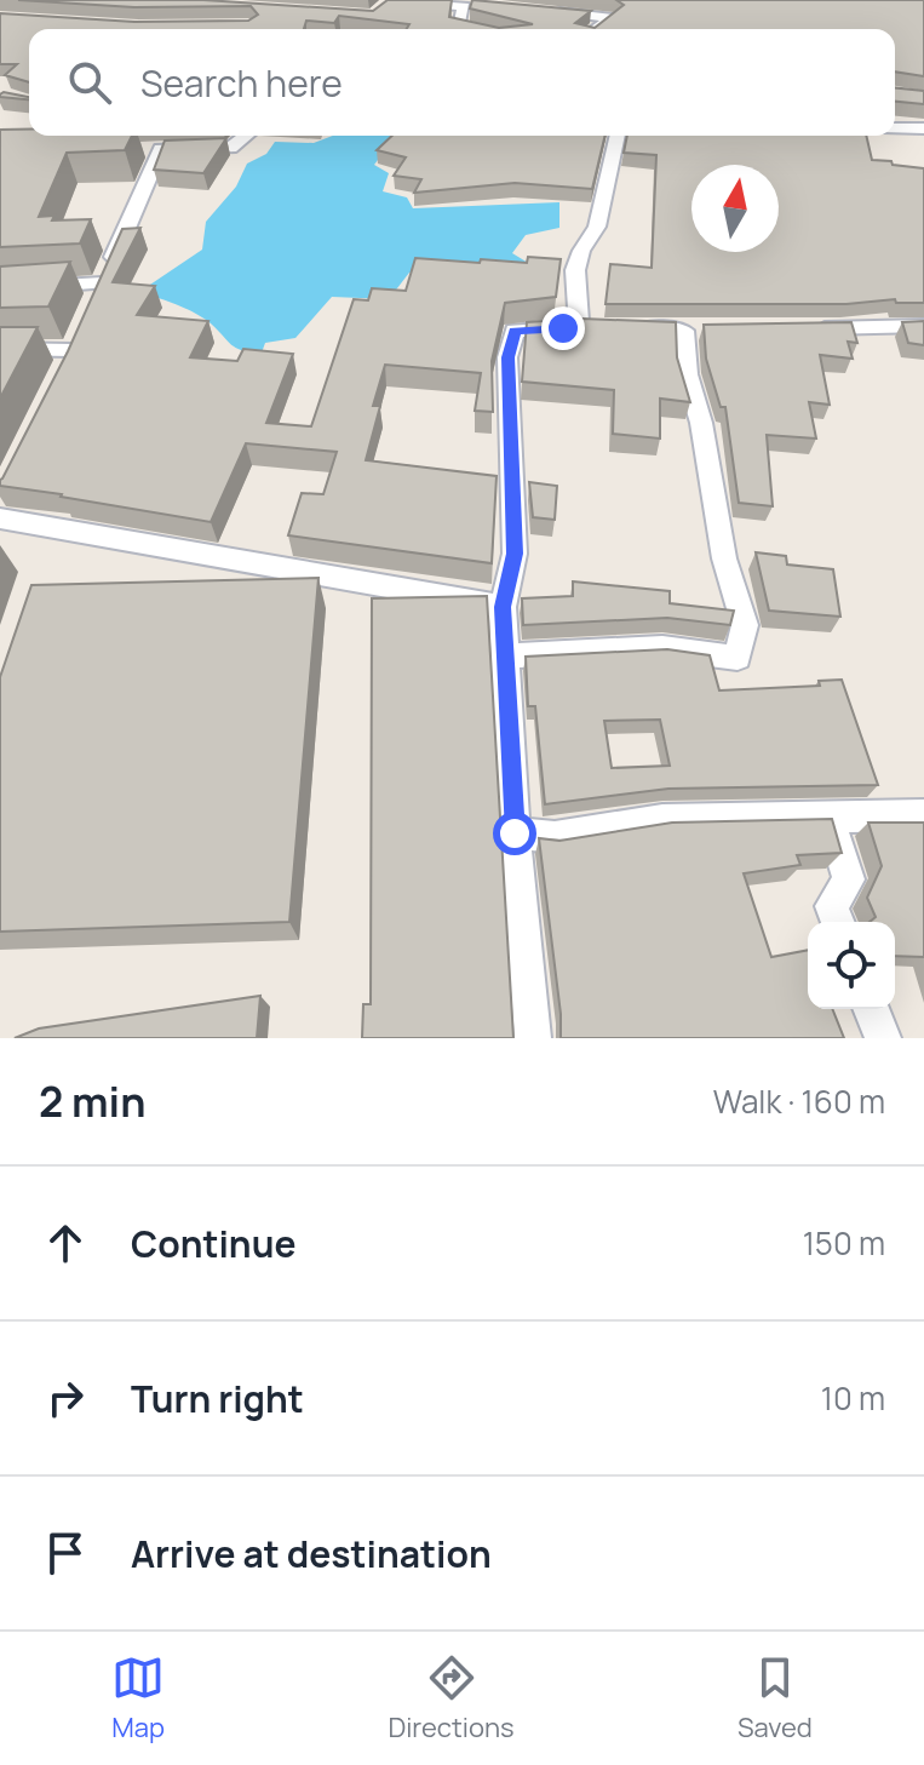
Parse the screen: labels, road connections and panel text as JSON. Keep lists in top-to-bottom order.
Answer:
{
  "north": "top",
  "page": {
    "search": "Search here",
    "heading": ["2 min", "Walk · 160 m"],
    "list": [
      ["Continue", "150 m"],
      ["Turn right", "10 m"],
      "Arrive at destination"
    ],
    "nav": ["Map", "Directions", "Saved"]
  }
}
